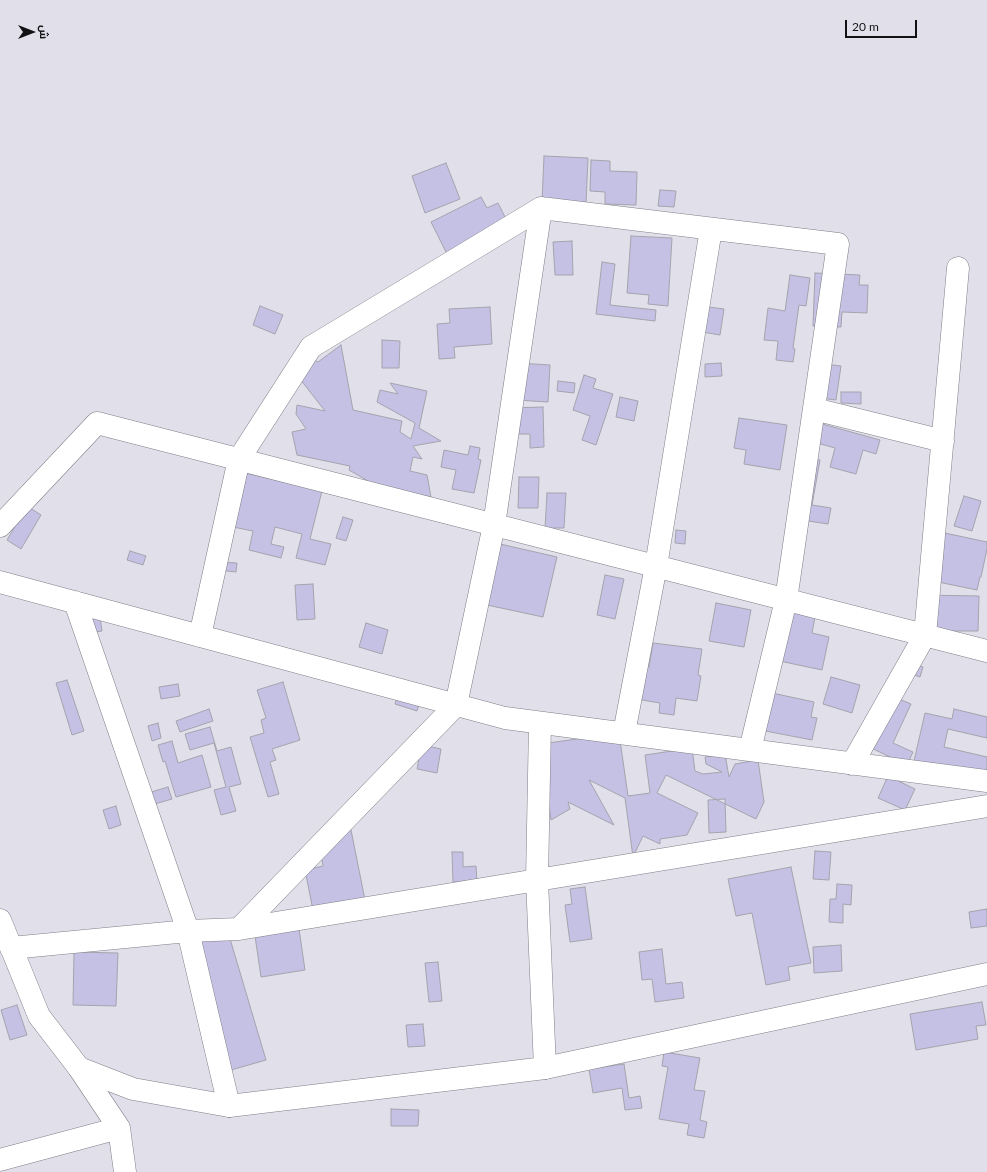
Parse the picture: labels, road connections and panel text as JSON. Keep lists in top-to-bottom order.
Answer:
{
  "scale_bar": "20 m",
  "north": "right"
}
